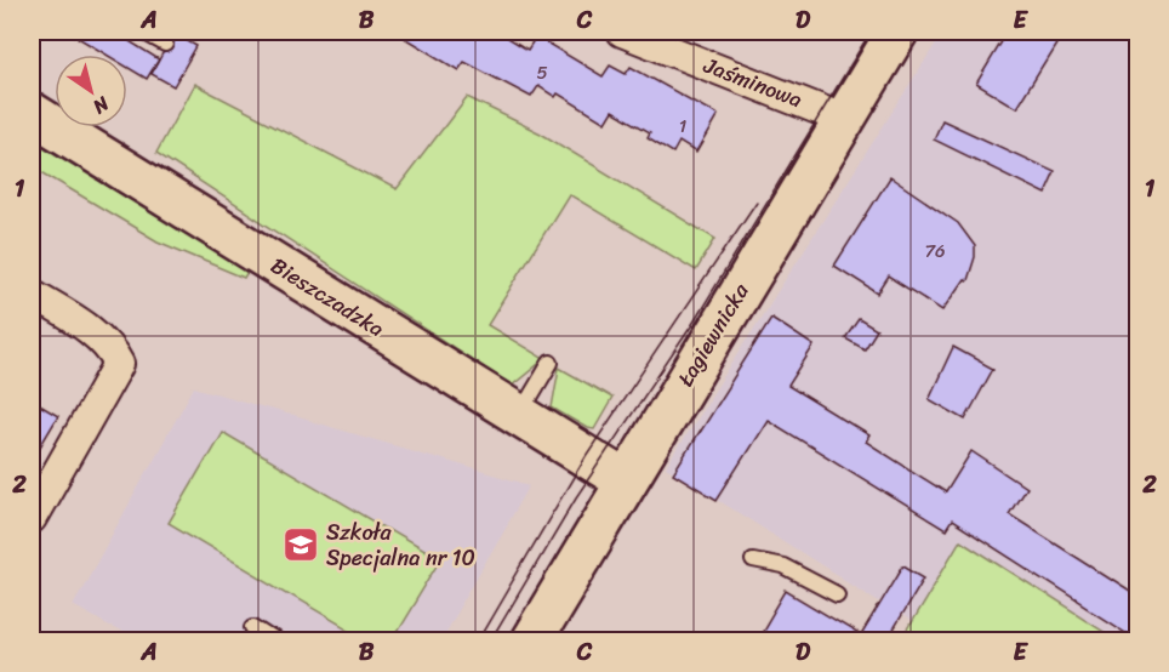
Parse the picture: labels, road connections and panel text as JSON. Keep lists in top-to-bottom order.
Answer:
{
  "streets": {
    "street": ["Jaśminowa", "Bieszczadzka", "Łagiewnicka"]
  },
  "crossings": [
    ["Jaśminowa", "Łagiewnicka"],
    ["Bieszczadzka", "Łagiewnicka"]
  ],
  "places": {
    "school or university": ["Szkoła Specjalna nr 10"]
  },
  "house_numbers": ["5", "1", "76"],
  "north": "bottom right",
  "grid": {
    "columns": [
      "A",
      "B",
      "C",
      "D",
      "E"
    ],
    "rows": ["1", "2"]
  }
}
